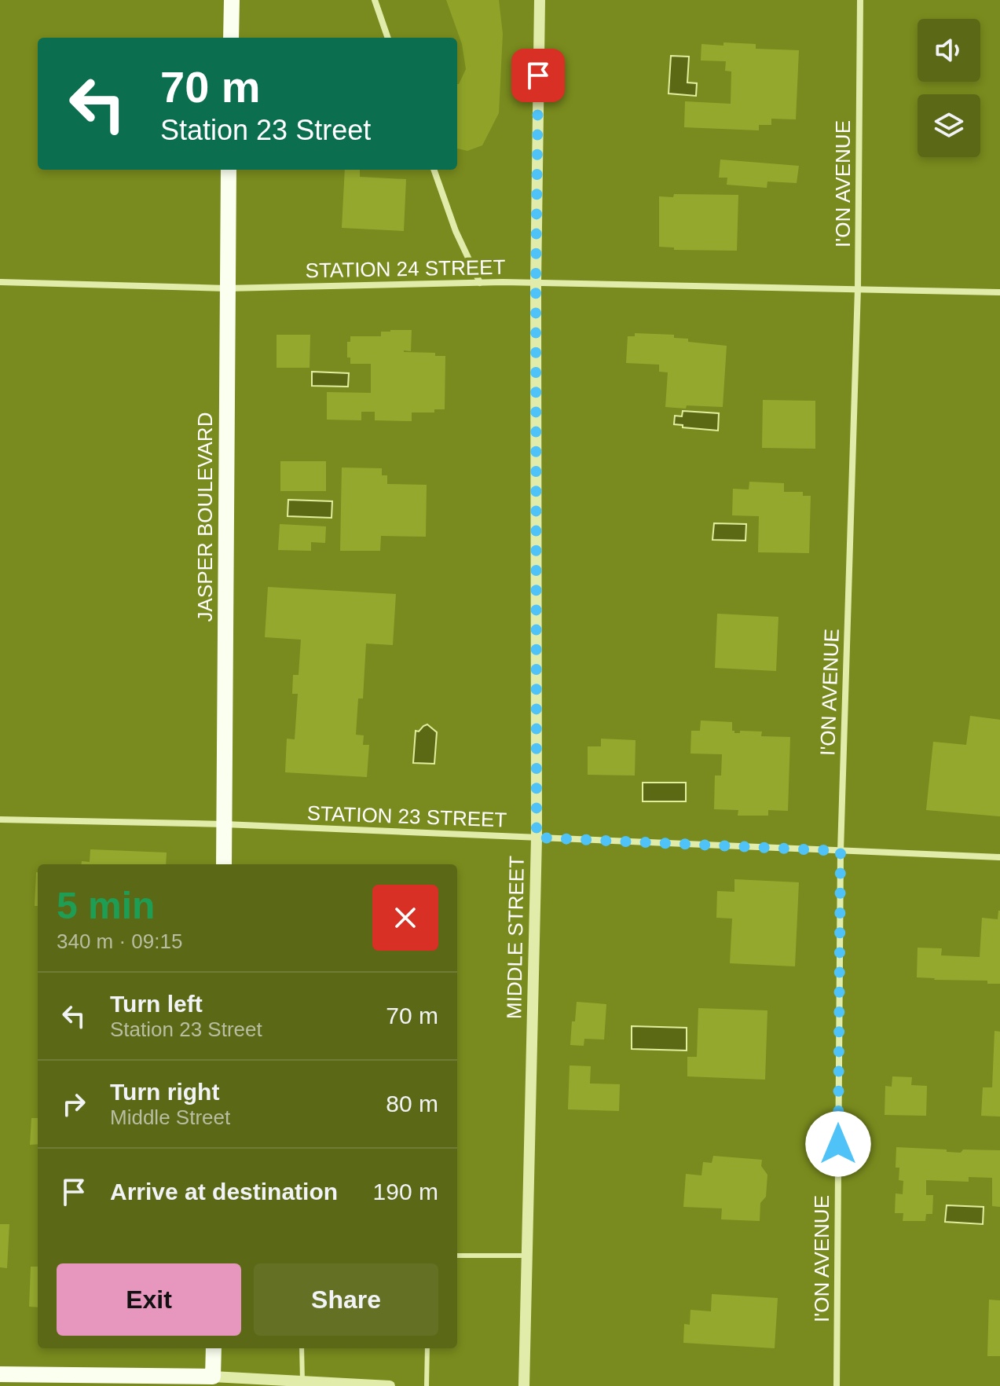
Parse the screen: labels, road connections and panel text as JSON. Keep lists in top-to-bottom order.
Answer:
{
  "streets": {
    "main road": ["JASPER BOULEVARD"],
    "street": [
      "I'ON AVENUE",
      "STATION 24 STREET",
      "STATION 23 STREET",
      "MIDDLE STREET"
    ]
  },
  "crossings": [
    ["I'ON AVENUE", "STATION 24 STREET"],
    ["I'ON AVENUE", "STATION 23 STREET"],
    ["STATION 24 STREET", "JASPER BOULEVARD"],
    ["STATION 24 STREET", "MIDDLE STREET"],
    ["JASPER BOULEVARD", "STATION 23 STREET"],
    ["STATION 23 STREET", "MIDDLE STREET"]
  ],
  "page": {
    "turn": ["70 m", "Station 23 Street"],
    "heading": ["5 min", "340 m · 09:15"],
    "list": [
      {
        "name": "Turn left",
        "note": "Station 23 Street",
        "value": "70 m"
      },
      {
        "name": "Turn right",
        "note": "Middle Street",
        "value": "80 m"
      },
      {
        "name": "Arrive at destination",
        "value": "190 m"
      }
    ],
    "buttons": ["Exit", "Share"]
  }
}
